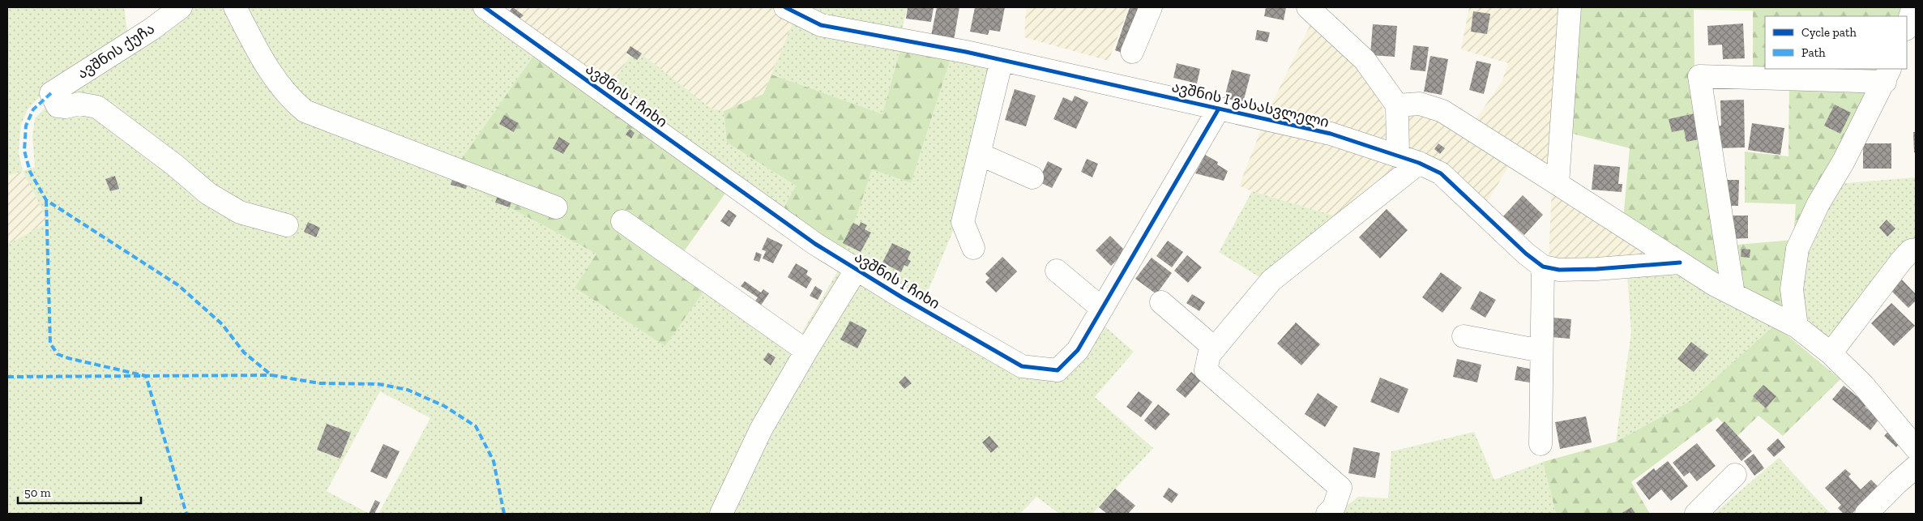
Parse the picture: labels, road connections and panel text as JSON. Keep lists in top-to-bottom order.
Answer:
{
  "streets": {
    "street": ["ავშნის ქუჩა", "ავშნის I ჩიხი", "ავშნის I გასასვლელი"]
  },
  "crossings": [
    ["ავშნის I ჩიხი", "ავშნის I გასასვლელი"]
  ],
  "legend": ["Cycle path", "Path"],
  "scale_bar": "50 m"
}
